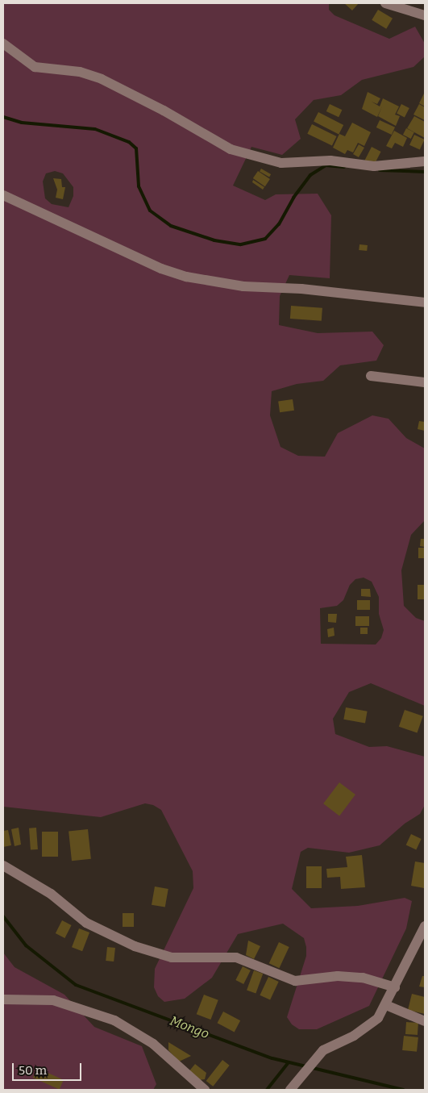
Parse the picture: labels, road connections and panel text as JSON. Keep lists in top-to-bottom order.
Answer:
{
  "water": ["Mongo"],
  "scale_bar": "50 m"
}
